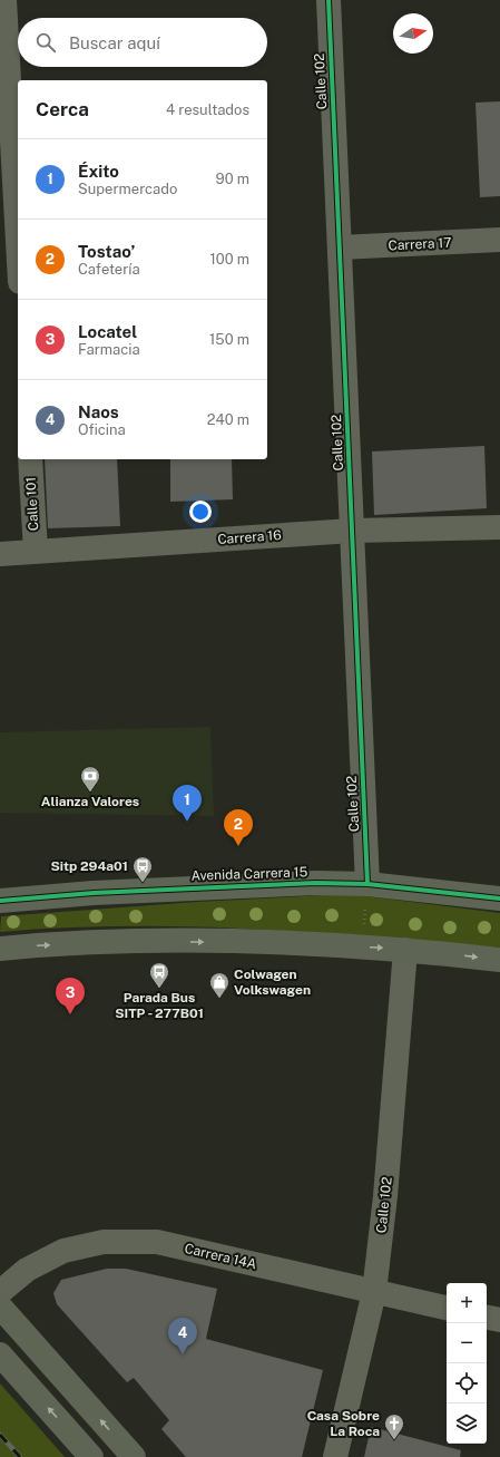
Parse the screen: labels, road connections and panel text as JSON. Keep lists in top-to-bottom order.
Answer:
{
  "streets": {
    "main road": ["Avenida Carrera 15"],
    "street": [
      "Calle 102",
      "Carrera 17",
      "Calle 101",
      "Carrera 16",
      "Carrera 14A"
    ]
  },
  "crossings": [
    ["Calle 102", "Carrera 17"],
    ["Calle 102", "Carrera 16"],
    ["Calle 102", "Avenida Carrera 15"],
    ["Calle 102", "Carrera 14A"],
    ["Calle 101", "Carrera 16"]
  ],
  "places": {
    "bank": ["Alianza Valores"],
    "bus stop": ["Sitp 294a01", "Parada Bus SITP - 277B01"],
    "shop": ["Colwagen Volkswagen"],
    "church": ["Casa Sobre La Roca"]
  },
  "north": "right",
  "page": {
    "search": "Buscar aquí",
    "heading": ["Cerca", "4 resultados"],
    "list": [
      {
        "mark": "1",
        "name": "Éxito",
        "note": "Supermercado",
        "value": "90 m"
      },
      {
        "mark": "2",
        "name": "Tostao’",
        "note": "Cafetería",
        "value": "100 m"
      },
      {
        "mark": "3",
        "name": "Locatel",
        "note": "Farmacia",
        "value": "150 m"
      },
      {
        "mark": "4",
        "name": "Naos",
        "note": "Oficina",
        "value": "240 m"
      }
    ],
    "pins": [
      "1",
      "2",
      "3",
      "4"
    ],
    "map_buttons": ["+", "−"]
  }
}
